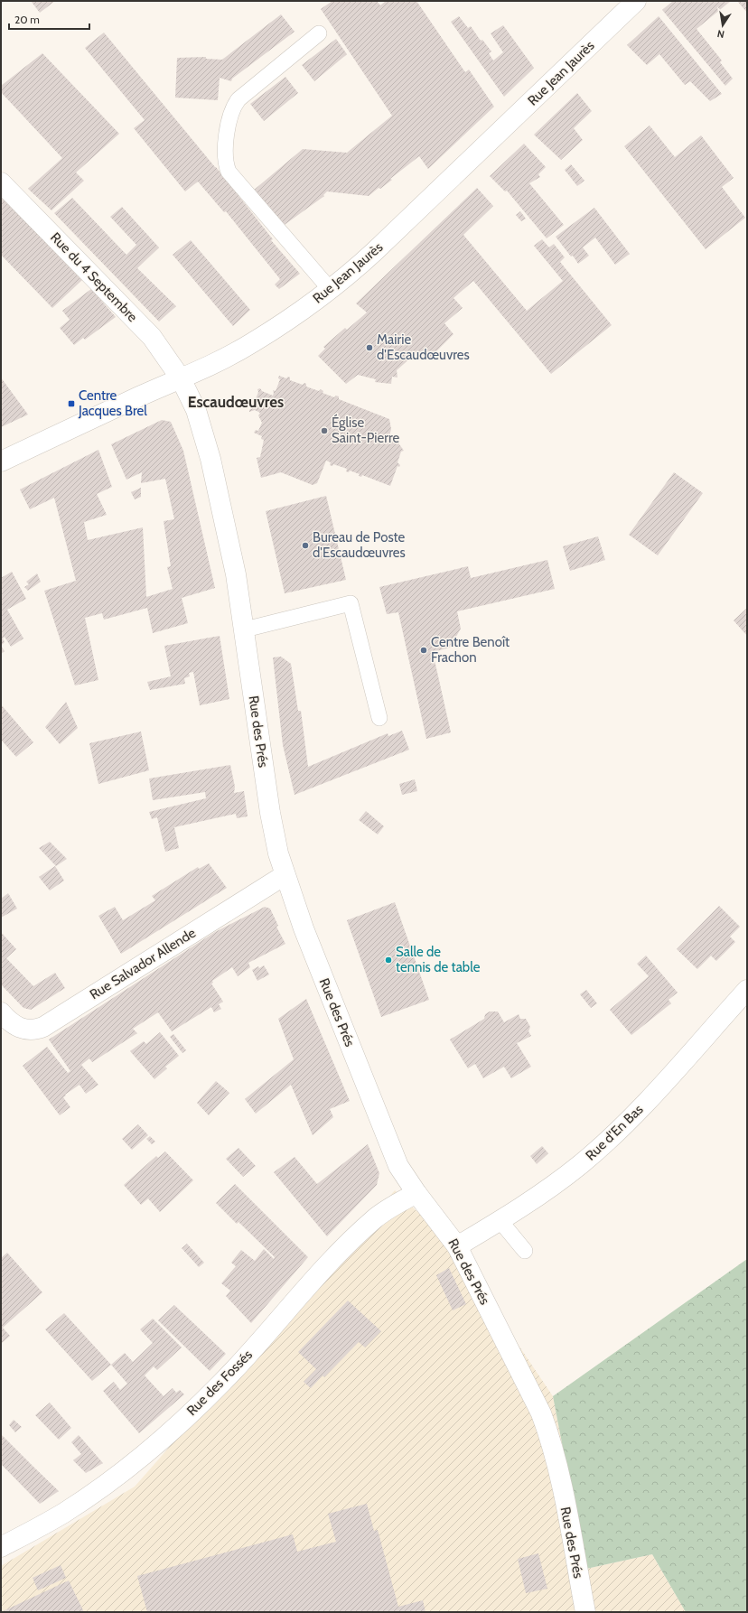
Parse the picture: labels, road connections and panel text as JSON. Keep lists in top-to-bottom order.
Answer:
{
  "streets": {
    "street": [
      "Rue Jean Jaurès",
      "Rue du 4 Septembre",
      "Rue des Prés",
      "Rue Salvador Allende",
      "Rue d'En Bas",
      "Rue des Fossés"
    ]
  },
  "crossings": [
    ["Rue Jean Jaurès", "Rue du 4 Septembre"],
    ["Rue Jean Jaurès", "Rue des Prés"],
    ["Rue du 4 Septembre", "Rue des Prés"],
    ["Rue des Prés", "Rue Salvador Allende"],
    ["Rue des Prés", "Rue d'En Bas"],
    ["Rue des Prés", "Rue des Fossés"]
  ],
  "districts": ["Escaudœuvres"],
  "places": {
    "other": [
      "Mairie d'Escaudœuvres",
      "Église Saint-Pierre",
      "Bureau de Poste d'Escaudœuvres",
      "Centre Benoît Frachon",
      "Salle de tennis de table"
    ],
    "transit": ["Centre Jacques Brel"]
  },
  "scale_bar": "20 m",
  "north": "bottom"
}
